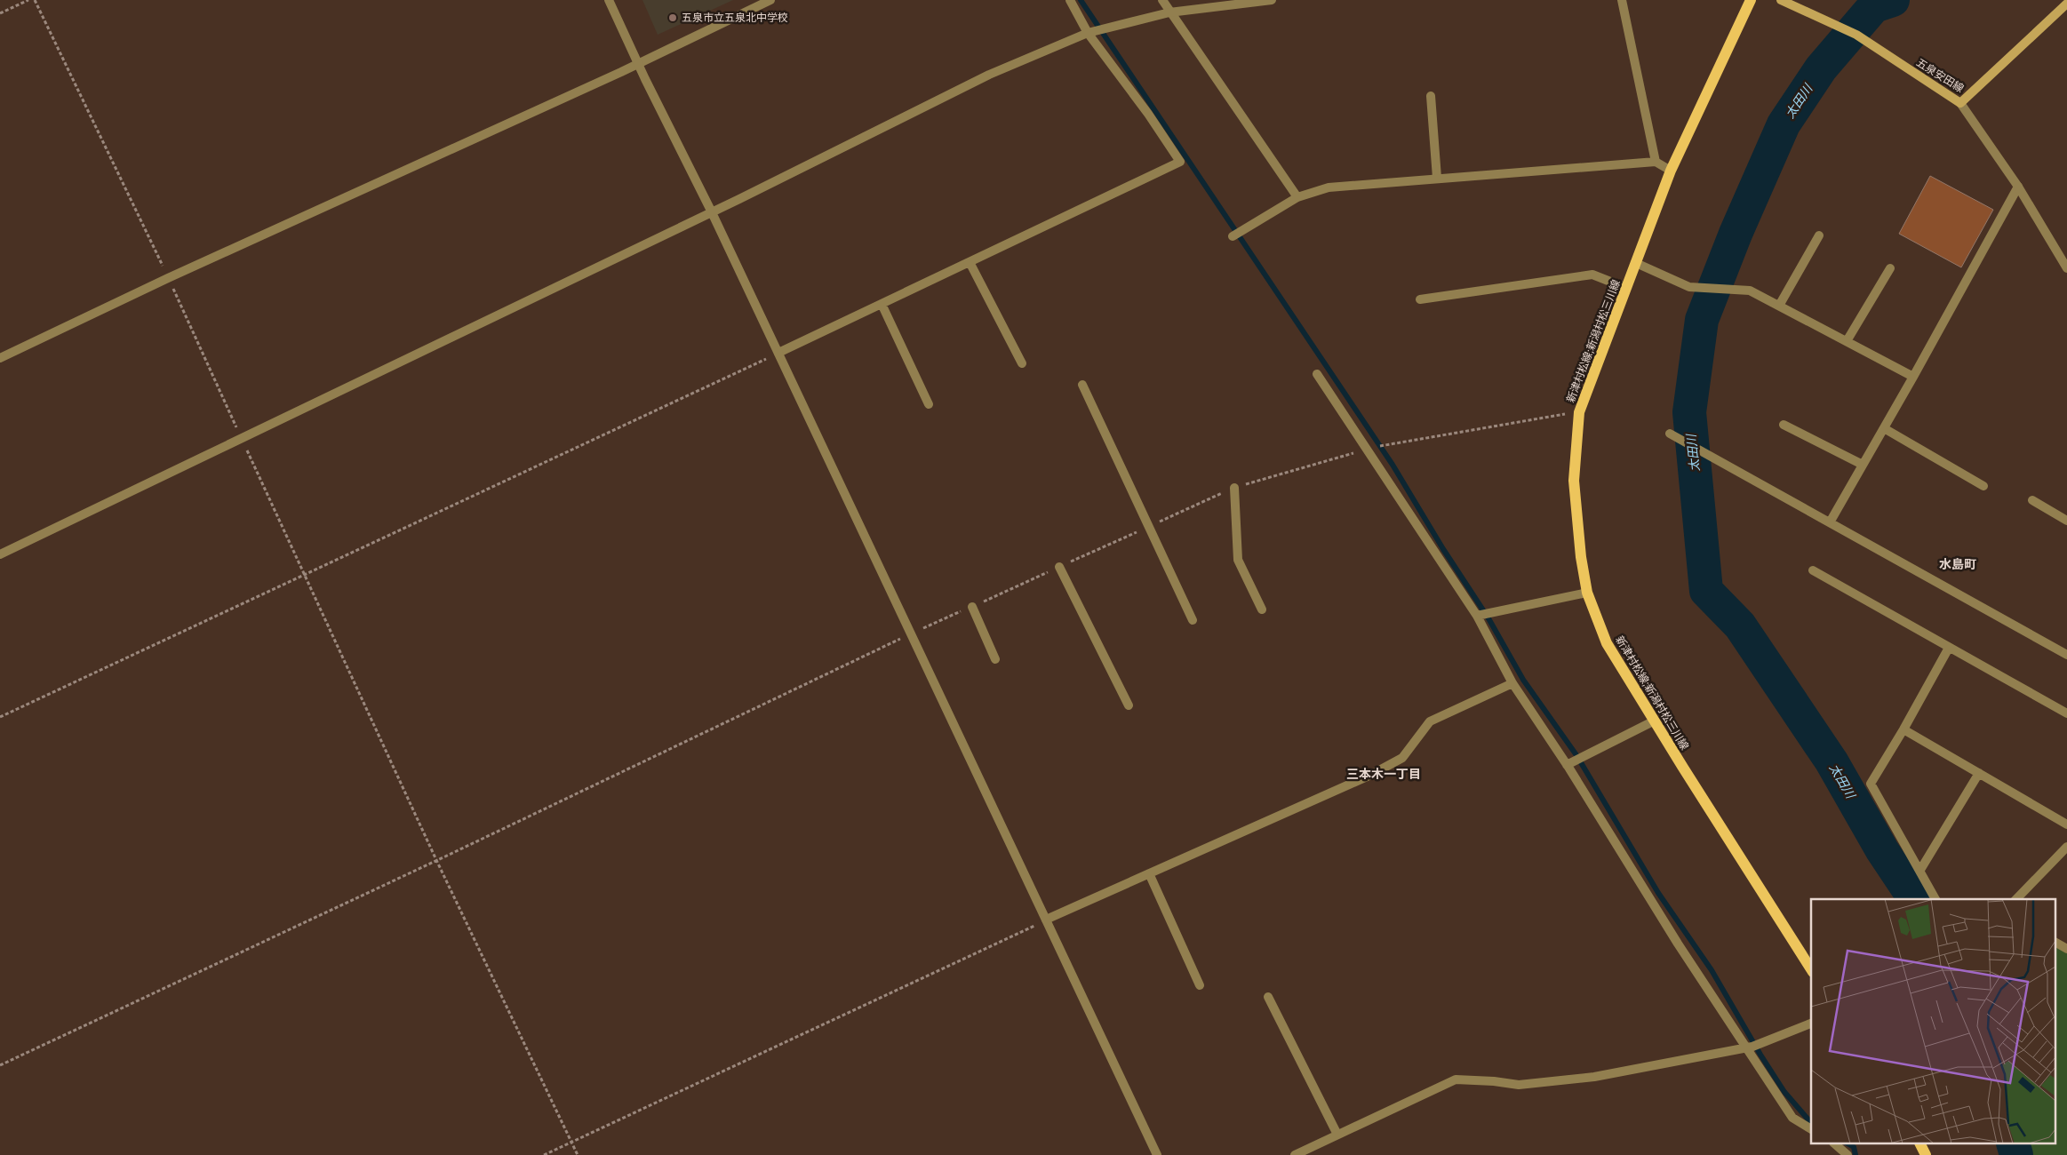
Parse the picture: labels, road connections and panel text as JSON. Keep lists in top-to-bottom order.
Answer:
{
  "streets": {
    "main road": ["五泉安田線", "新津村松線;新潟村松三川線"]
  },
  "districts": ["水島町", "三本木一丁目"],
  "water": ["太田川"],
  "places": ["五泉市立五泉北中学校"]
}
